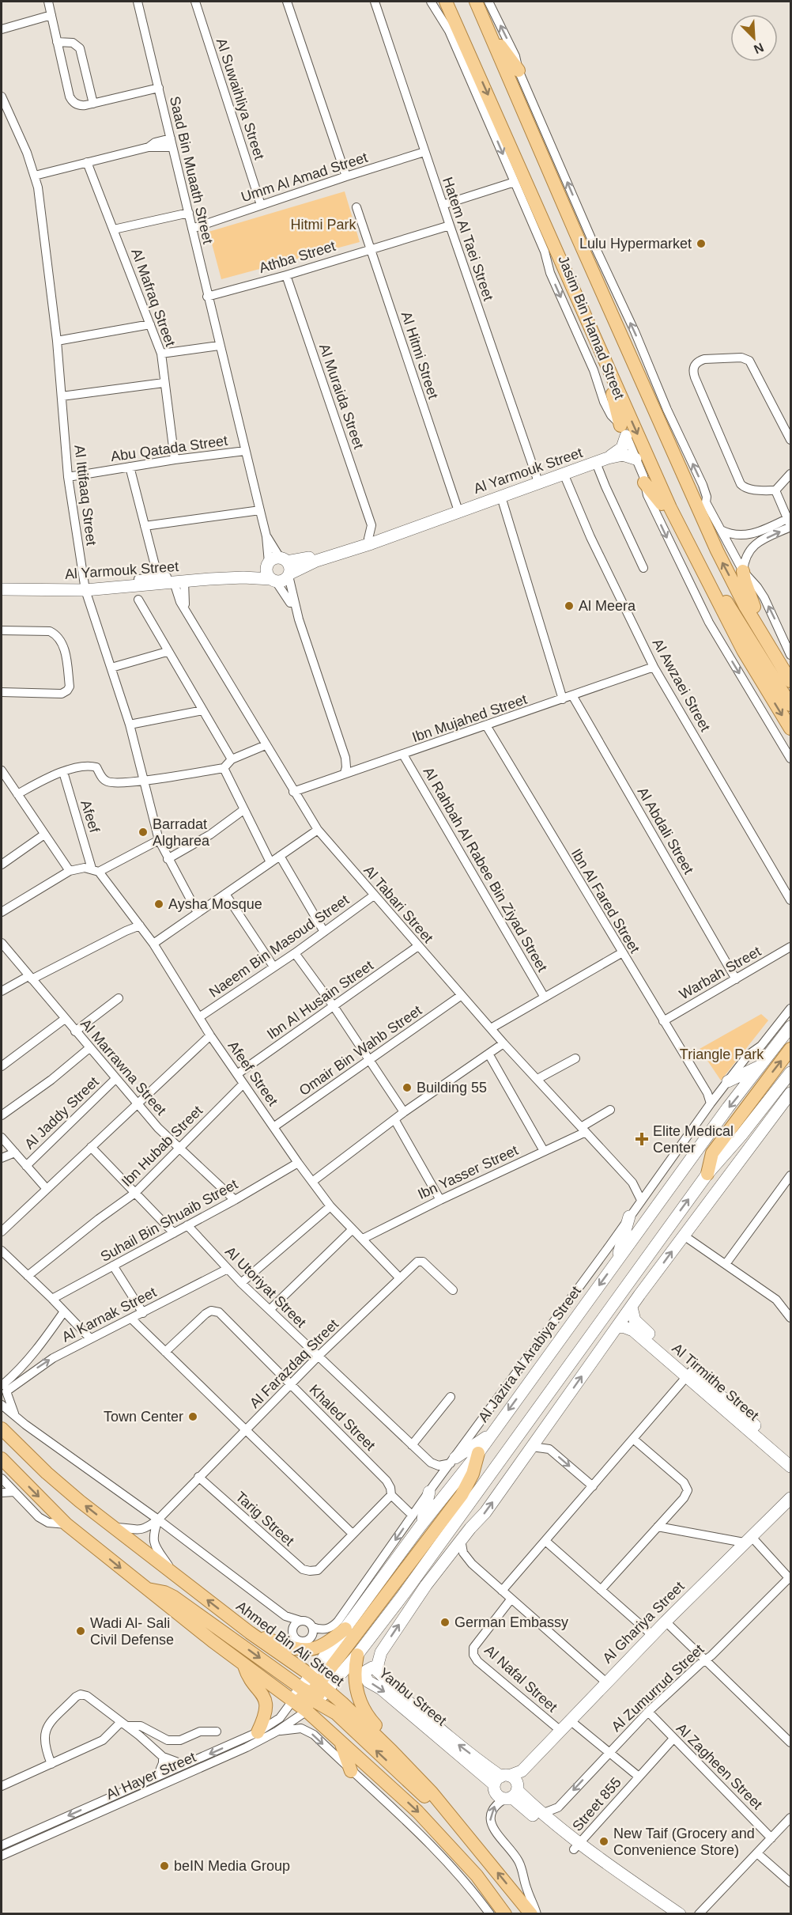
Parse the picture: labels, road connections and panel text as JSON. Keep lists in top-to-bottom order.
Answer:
{
  "streets": {
    "main road": ["Jasim Bin Hamad Street", "Ahmed Bin Ali Street"],
    "street": [
      "Al Suwaihliya Street",
      "Saad Bin Muaath Street",
      "Umm Al Amad Street",
      "Hatem Al Taei Street",
      "Athba Street",
      "Al Mafraq Street",
      "Al Hitmi Street",
      "Al Muraida Street",
      "Abu Qatada Street",
      "Al Yarmouk Street",
      "Al Ittifaaq Street",
      "Al Awzaei Street",
      "Ibn Mujahed Street",
      "Afeef",
      "Al Abdali Street",
      "Al Rahbah Al Rabee Bin Ziyad Street",
      "Ibn Al Fared Street",
      "Al Tabari Street",
      "Naeem Bin Masoud Street",
      "Warbah Street",
      "Ibn Al Husain Street",
      "Omair Bin Wahb Street",
      "Al Marrawna Street",
      "Afeef Street",
      "Al Jaddy Street",
      "Ibn Hubab Street",
      "Ibn Yasser Street",
      "Suhail Bin Shuaib Street",
      "Al Utoriyat Street",
      "Al Karnak Street",
      "Al Jazira Al Arabiya Street",
      "Al Farazdaq Street",
      "Al Tirmithe Street",
      "Khaled Street",
      "Tarig Street",
      "Al Ghariya Street",
      "Al Nafal Street",
      "Al Zumurrud Street",
      "Yanbu Street",
      "Al Zagheen Street",
      "Al Hayer Street",
      "Street 855"
    ]
  },
  "crossings": [
    ["Al Suwaihliya Street", "Umm Al Amad Street"],
    ["Saad Bin Muaath Street", "Umm Al Amad Street"],
    ["Saad Bin Muaath Street", "Athba Street"],
    ["Saad Bin Muaath Street", "Abu Qatada Street"],
    ["Saad Bin Muaath Street", "Al Yarmouk Street"],
    ["Umm Al Amad Street", "Hatem Al Taei Street"],
    ["Hatem Al Taei Street", "Athba Street"],
    ["Hatem Al Taei Street", "Al Yarmouk Street"],
    ["Athba Street", "Al Hitmi Street"],
    ["Athba Street", "Al Muraida Street"],
    ["Al Mafraq Street", "Abu Qatada Street"],
    ["Jasim Bin Hamad Street", "Al Yarmouk Street"],
    ["Al Hitmi Street", "Al Yarmouk Street"],
    ["Abu Qatada Street", "Al Ittifaaq Street"],
    ["Abu Qatada Street", "Al Tabari Street"],
    ["Al Yarmouk Street", "Al Ittifaaq Street"],
    ["Al Yarmouk Street", "Al Awzaei Street"],
    ["Al Yarmouk Street", "Al Tabari Street"],
    ["Al Awzaei Street", "Ibn Mujahed Street"],
    ["Ibn Mujahed Street", "Al Abdali Street"],
    ["Ibn Mujahed Street", "Al Rahbah Al Rabee Bin Ziyad Street"],
    ["Ibn Mujahed Street", "Ibn Al Fared Street"],
    ["Ibn Mujahed Street", "Al Tabari Street"],
    ["Afeef", "Afeef Street"],
    ["Al Abdali Street", "Warbah Street"],
    ["Ibn Al Fared Street", "Warbah Street"],
    ["Ibn Al Fared Street", "Al Jazira Al Arabiya Street"],
    ["Al Tabari Street", "Naeem Bin Masoud Street"],
    ["Al Tabari Street", "Ibn Al Husain Street"],
    ["Al Tabari Street", "Omair Bin Wahb Street"],
    ["Al Tabari Street", "Ibn Yasser Street"],
    ["Al Tabari Street", "Al Jazira Al Arabiya Street"],
    ["Naeem Bin Masoud Street", "Afeef Street"],
    ["Ibn Al Husain Street", "Afeef Street"],
    ["Omair Bin Wahb Street", "Afeef Street"],
    ["Al Marrawna Street", "Al Jaddy Street"],
    ["Al Marrawna Street", "Ibn Hubab Street"],
    ["Al Marrawna Street", "Suhail Bin Shuaib Street"],
    ["Afeef Street", "Ibn Hubab Street"],
    ["Afeef Street", "Ibn Yasser Street"],
    ["Afeef Street", "Suhail Bin Shuaib Street"],
    ["Afeef Street", "Al Farazdaq Street"],
    ["Suhail Bin Shuaib Street", "Al Utoriyat Street"],
    ["Al Utoriyat Street", "Al Karnak Street"],
    ["Al Utoriyat Street", "Al Farazdaq Street"],
    ["Al Jazira Al Arabiya Street", "Khaled Street"],
    ["Al Jazira Al Arabiya Street", "Ahmed Bin Ali Street"],
    ["Al Jazira Al Arabiya Street", "Al Hayer Street"],
    ["Al Farazdaq Street", "Khaled Street"],
    ["Al Farazdaq Street", "Tarig Street"],
    ["Al Farazdaq Street", "Ahmed Bin Ali Street"],
    ["Al Ghariya Street", "Al Nafal Street"],
    ["Al Ghariya Street", "Yanbu Street"],
    ["Al Ghariya Street", "Street 855"],
    ["Ahmed Bin Ali Street", "Al Hayer Street"],
    ["Al Zumurrud Street", "Al Zagheen Street"],
    ["Al Zumurrud Street", "Street 855"],
    ["Al Zagheen Street", "Street 855"]
  ],
  "parks": ["Hitmi Park", "Triangle Park"],
  "places": {
    "other": [
      "Lulu Hypermarket",
      "Al Meera",
      "Barradat Algharea",
      "Aysha Mosque",
      "Building 55",
      "Town Center",
      "German Embassy",
      "Wadi Al- Sali Civil Defense",
      "New Taif (Grocery and Convenience Store)",
      "beIN Media Group"
    ],
    "health": ["Elite Medical Center"]
  },
  "north": "bottom right"
}
